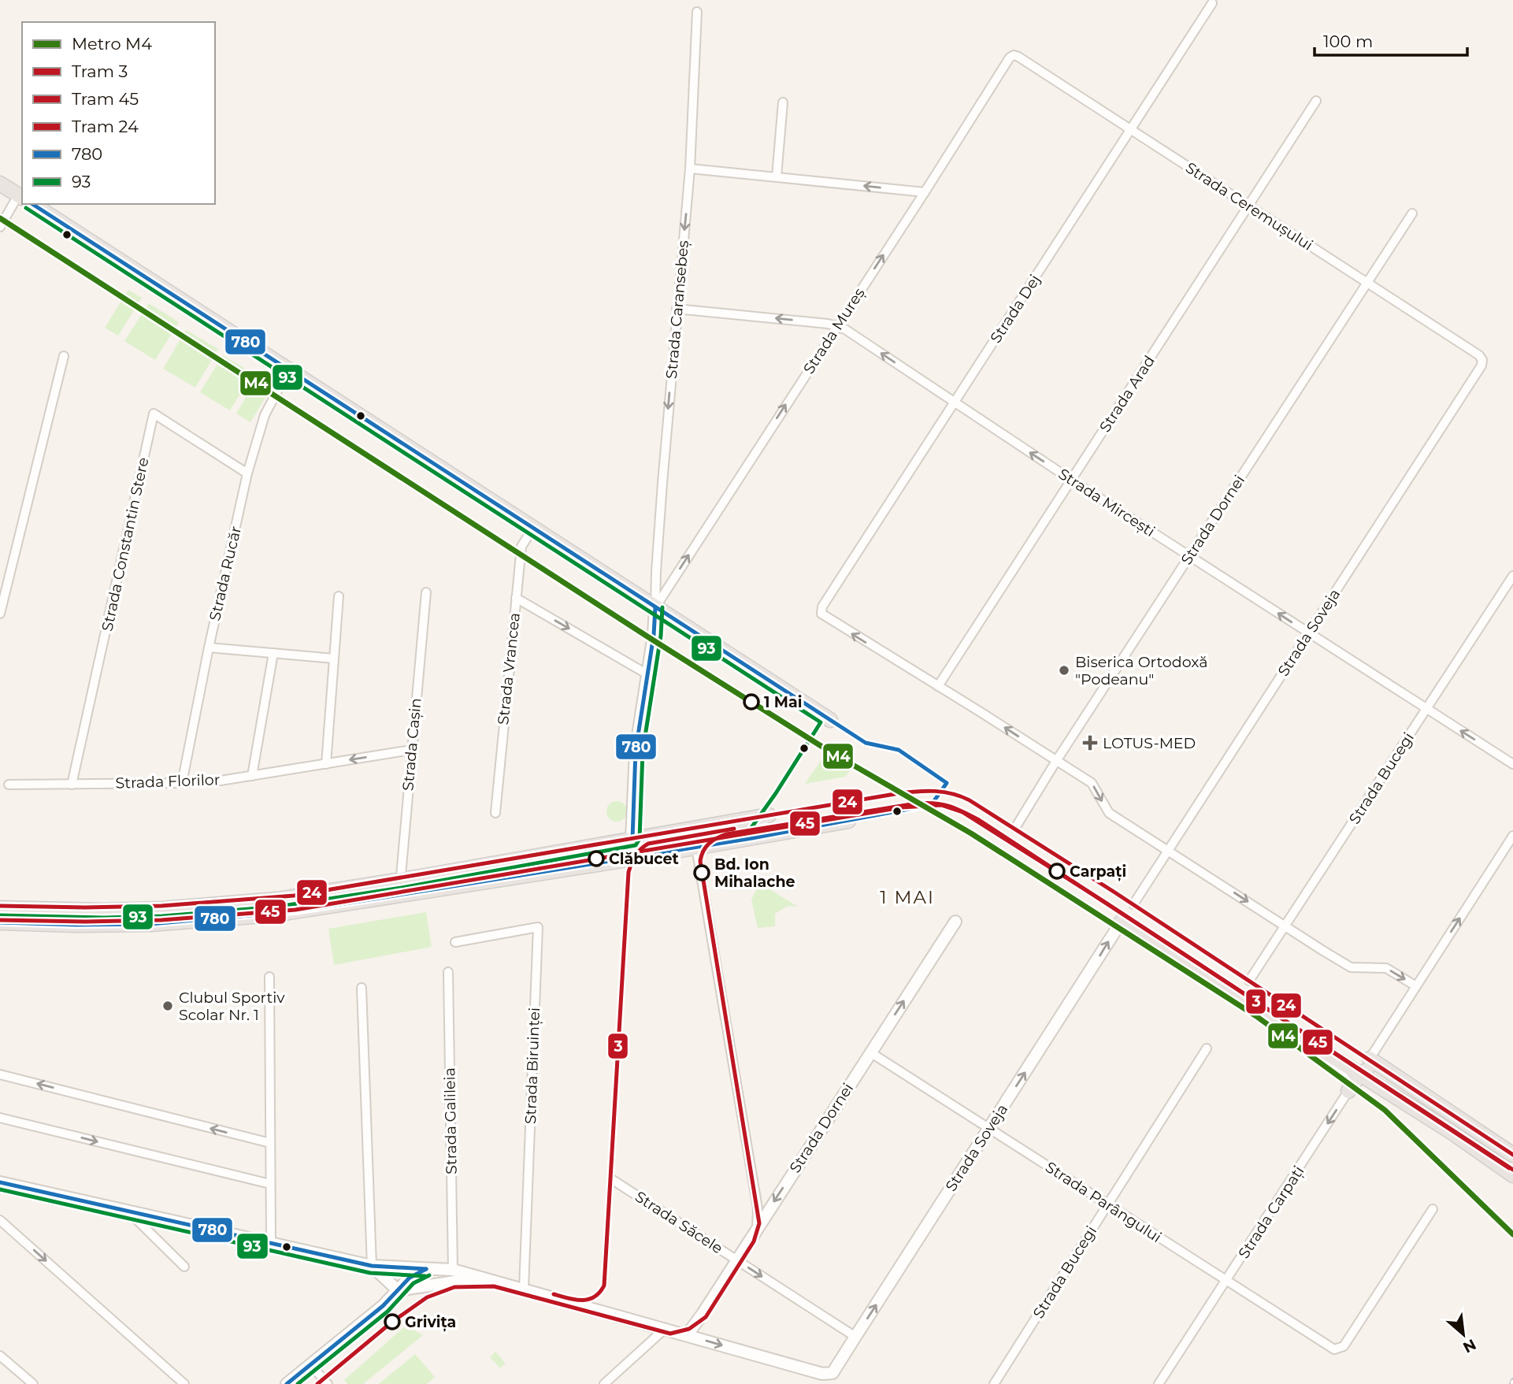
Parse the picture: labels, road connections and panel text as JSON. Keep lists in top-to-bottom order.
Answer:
{
  "streets": {
    "street": [
      "Strada Ceremușului",
      "Strada Dej",
      "Strada Caransebeș",
      "Strada Mureș",
      "Strada Arad",
      "Strada Mircești",
      "Strada Dornei",
      "Strada Constantin Stere",
      "Strada Rucăr",
      "Strada Soveja",
      "Strada Vrancea",
      "Strada Cașin",
      "Strada Bucegi",
      "Strada Florilor",
      "Strada Biruinței",
      "Strada Galileia",
      "Strada Parângului",
      "Strada Carpați",
      "Strada Săcele"
    ]
  },
  "crossings": [
    ["Strada Ceremușului", "Strada Dej"],
    ["Strada Ceremușului", "Strada Mureș"],
    ["Strada Ceremușului", "Strada Arad"],
    ["Strada Ceremușului", "Strada Dornei"],
    ["Strada Ceremușului", "Strada Soveja"],
    ["Strada Dej", "Strada Arad"],
    ["Strada Dej", "Strada Mircești"],
    ["Strada Caransebeș", "Strada Mureș"],
    ["Strada Caransebeș", "Strada Mircești"],
    ["Strada Mureș", "Strada Mircești"],
    ["Strada Arad", "Strada Mircești"],
    ["Strada Mircești", "Strada Dornei"],
    ["Strada Mircești", "Strada Soveja"],
    ["Strada Mircești", "Strada Bucegi"],
    ["Strada Dornei", "Strada Soveja"],
    ["Strada Dornei", "Strada Parângului"],
    ["Strada Dornei", "Strada Săcele"],
    ["Strada Constantin Stere", "Strada Rucăr"],
    ["Strada Constantin Stere", "Strada Florilor"],
    ["Strada Rucăr", "Strada Florilor"],
    ["Strada Soveja", "Strada Parângului"],
    ["Strada Soveja", "Strada Săcele"],
    ["Strada Cașin", "Strada Florilor"],
    ["Strada Bucegi", "Strada Parângului"],
    ["Strada Parângului", "Strada Carpați"]
  ],
  "one_way": [
    "Strada Caransebeș",
    "Strada Mureș",
    "Strada Mircești",
    "Strada Soveja",
    "Strada Carpați",
    "Strada Săcele"
  ],
  "districts": ["1 MAI"],
  "places": {
    "other": [
      "Biserica Ortodoxă \"Podeanu\"",
      "1 Mai",
      "Clăbucet",
      "Carpați",
      "Bd. Ion Mihalache",
      "Clubul Sportiv Scolar Nr. 1",
      "Grivița"
    ],
    "health": ["LOTUS-MED"]
  },
  "lines": [
    "transit line 780",
    "transit line 93",
    "metro line M4",
    "tram line 24",
    "tram line 3",
    "tram line 45"
  ],
  "legend": [
    "Metro M4",
    "Tram 3",
    "Tram 45",
    "Tram 24",
    "780",
    "93"
  ],
  "scale_bar": "100 m",
  "north": "bottom right"
}
